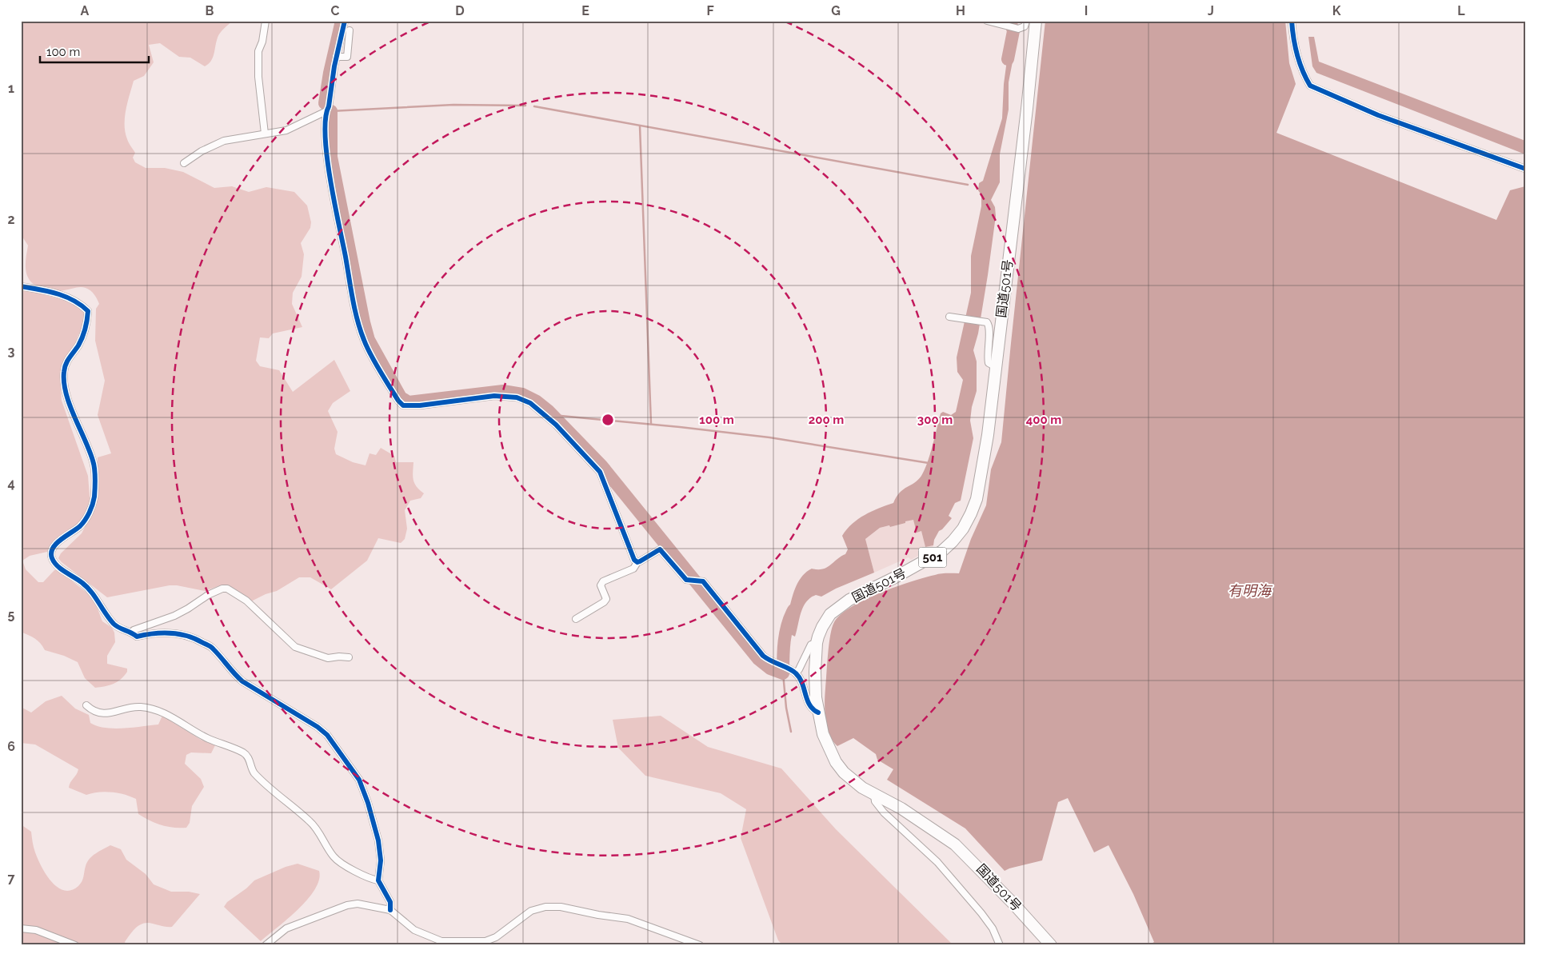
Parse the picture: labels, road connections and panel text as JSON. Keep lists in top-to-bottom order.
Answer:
{
  "streets": {
    "highway": ["国道501号", "501"]
  },
  "water": ["有明海"],
  "scale_bar": "100 m",
  "grid": {
    "columns": [
      "A",
      "B",
      "C",
      "D",
      "E",
      "F",
      "G",
      "H",
      "I",
      "J",
      "K",
      "L"
    ],
    "rows": [
      "1",
      "2",
      "3",
      "4",
      "5",
      "6",
      "7"
    ]
  },
  "rings": [
    "100 m",
    "200 m",
    "300 m",
    "400 m"
  ]
}
